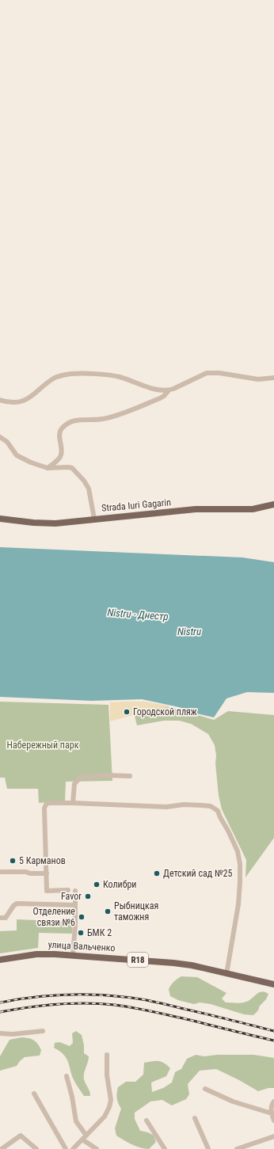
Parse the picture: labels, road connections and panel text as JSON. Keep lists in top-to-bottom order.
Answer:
{
  "streets": {
    "main road": ["Strada Iuri Gagarin", "улица Вальченко", "R18"]
  },
  "water": ["Nistru - Днестр", "Nistru"],
  "parks": ["Набережный парк"],
  "places": [
    "Городской пляж",
    "5 Карманов",
    "Детский сад №25",
    "Колибри",
    "Favor",
    "Рыбницкая таможня",
    "Отделение связи №6",
    "БМК 2"
  ]
}
